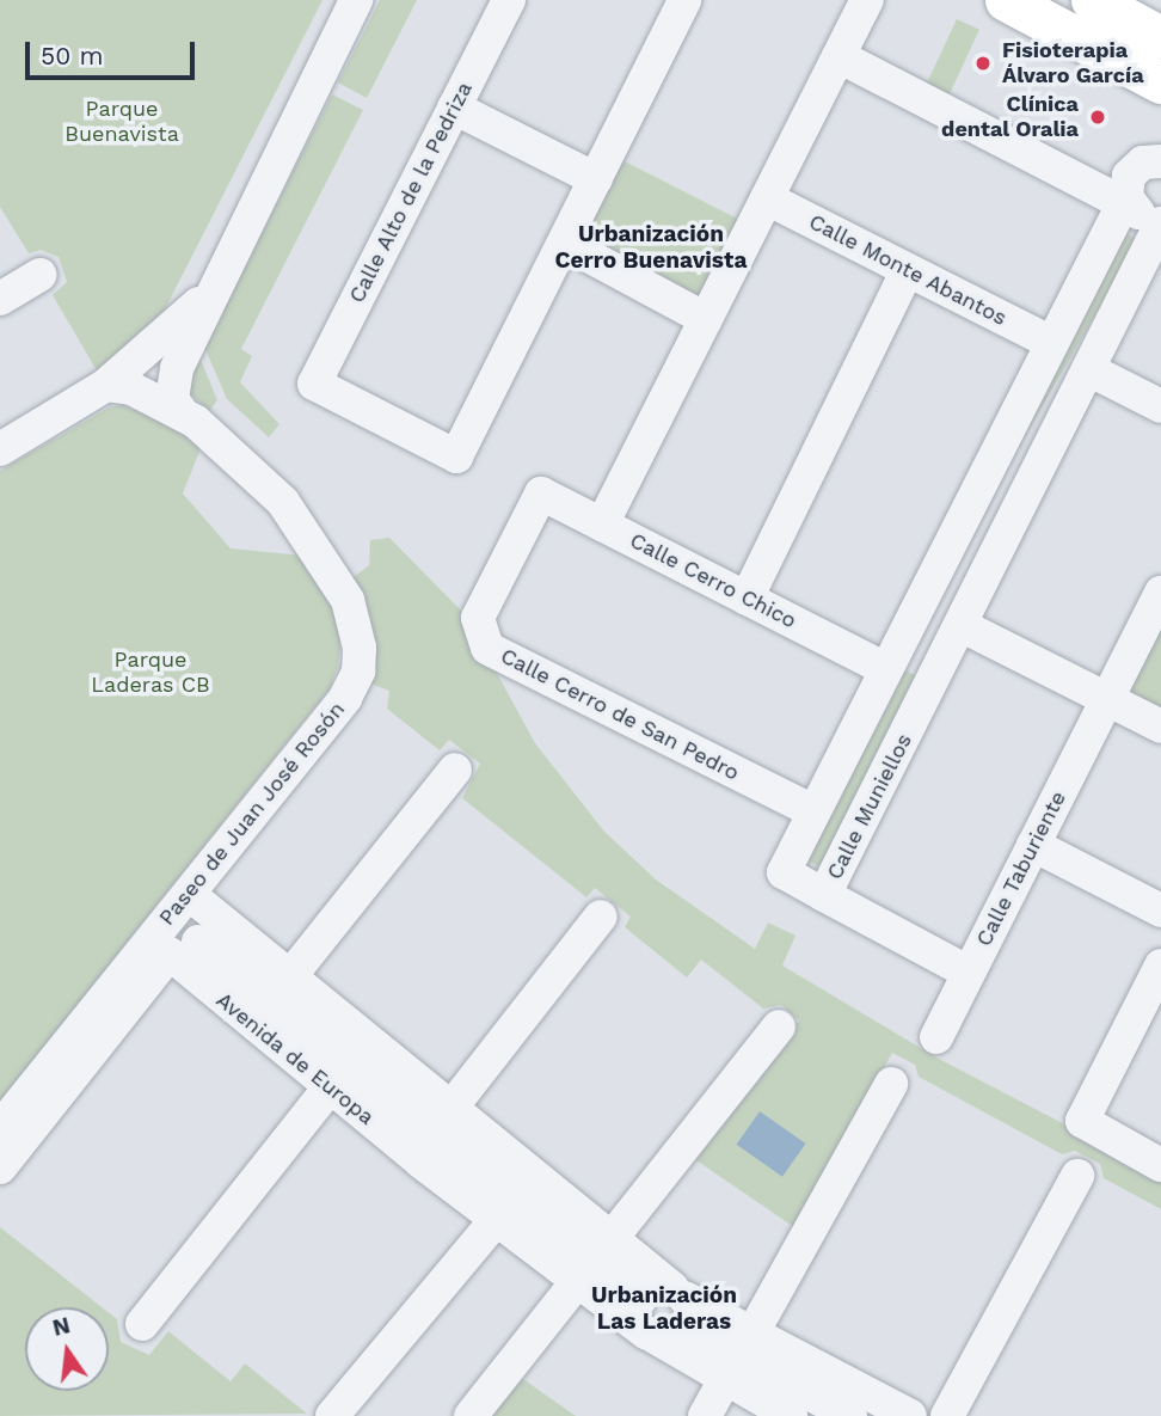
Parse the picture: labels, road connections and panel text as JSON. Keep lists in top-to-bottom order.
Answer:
{
  "streets": {
    "street": [
      "Calle Alto de la Pedriza",
      "Calle Monte Abantos",
      "Calle Cerro Chico",
      "Calle Cerro de San Pedro",
      "Calle Muniellos",
      "Paseo de Juan José Rosón",
      "Calle Taburiente",
      "Avenida de Europa"
    ]
  },
  "crossings": [
    ["Calle Monte Abantos", "Calle Muniellos"],
    ["Calle Cerro Chico", "Calle Cerro de San Pedro"],
    ["Calle Cerro Chico", "Calle Muniellos"],
    ["Calle Cerro de San Pedro", "Calle Muniellos"],
    ["Paseo de Juan José Rosón", "Avenida de Europa"]
  ],
  "districts": ["Urbanización Cerro Buenavista", "Urbanización Las Laderas"],
  "parks": ["Parque Buenavista", "Parque Laderas CB"],
  "places": ["Fisioterapia Álvaro García", "Clínica dental Oralia"],
  "scale_bar": "50 m",
  "north": "top"
}
